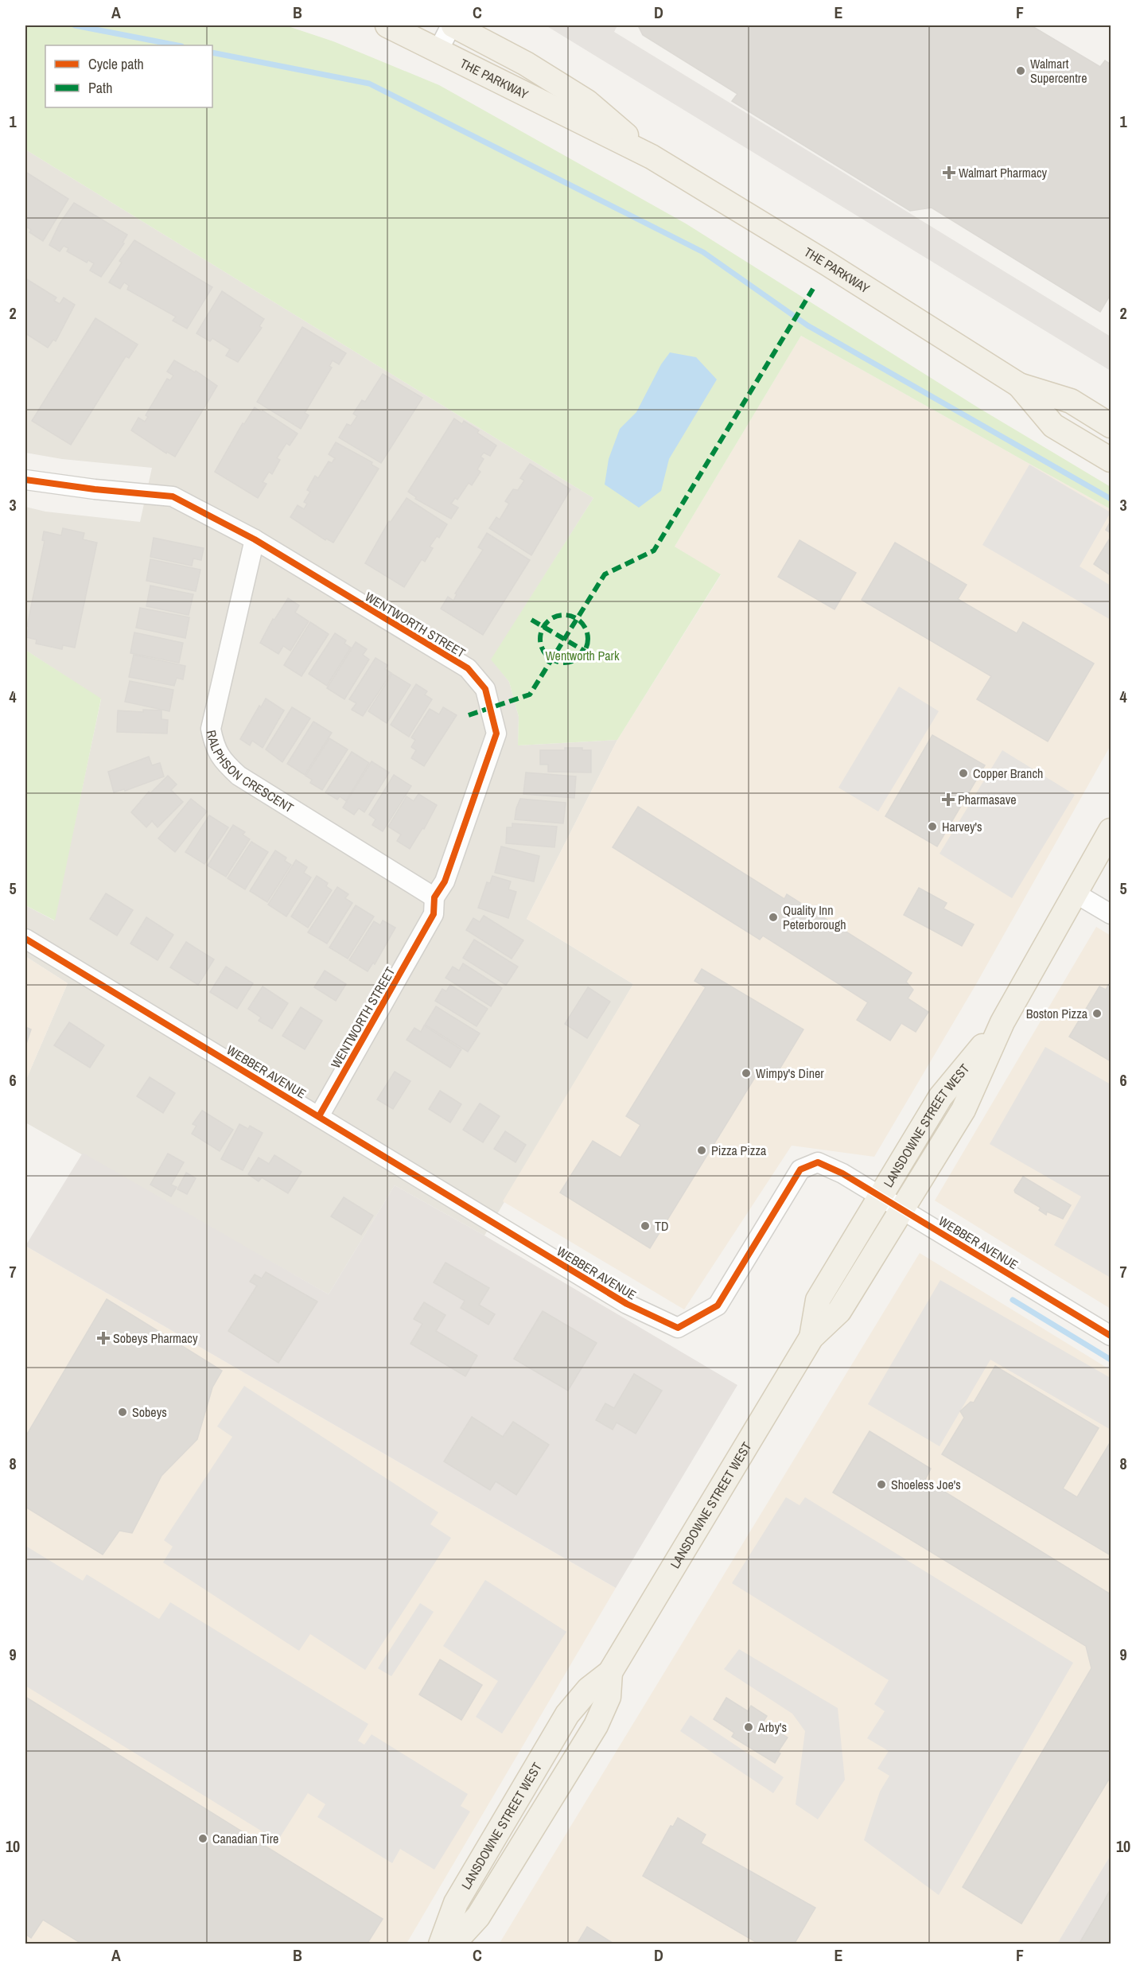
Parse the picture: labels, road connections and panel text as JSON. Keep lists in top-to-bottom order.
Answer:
{
  "streets": {
    "main road": ["THE PARKWAY", "LANSDOWNE STREET WEST"],
    "street": ["WENTWORTH STREET", "RALPHSON CRESCENT", "WEBBER AVENUE"]
  },
  "crossings": [
    ["WENTWORTH STREET", "RALPHSON CRESCENT"],
    ["WENTWORTH STREET", "WEBBER AVENUE"],
    ["WEBBER AVENUE", "LANSDOWNE STREET WEST"]
  ],
  "parks": ["Wentworth Park"],
  "places": {
    "other": [
      "Walmart Supercentre",
      "Copper Branch",
      "Harvey's",
      "Quality Inn Peterborough",
      "Boston Pizza",
      "Wimpy's Diner",
      "Pizza Pizza",
      "TD",
      "Sobeys",
      "Shoeless Joe's",
      "Arby's",
      "Canadian Tire"
    ],
    "health": ["Walmart Pharmacy", "Pharmasave", "Sobeys Pharmacy"]
  },
  "legend": ["Cycle path", "Path"],
  "grid": {
    "columns": [
      "A",
      "B",
      "C",
      "D",
      "E",
      "F"
    ],
    "rows": [
      "1",
      "2",
      "3",
      "4",
      "5",
      "6",
      "7",
      "8",
      "9",
      "10"
    ]
  }
}
